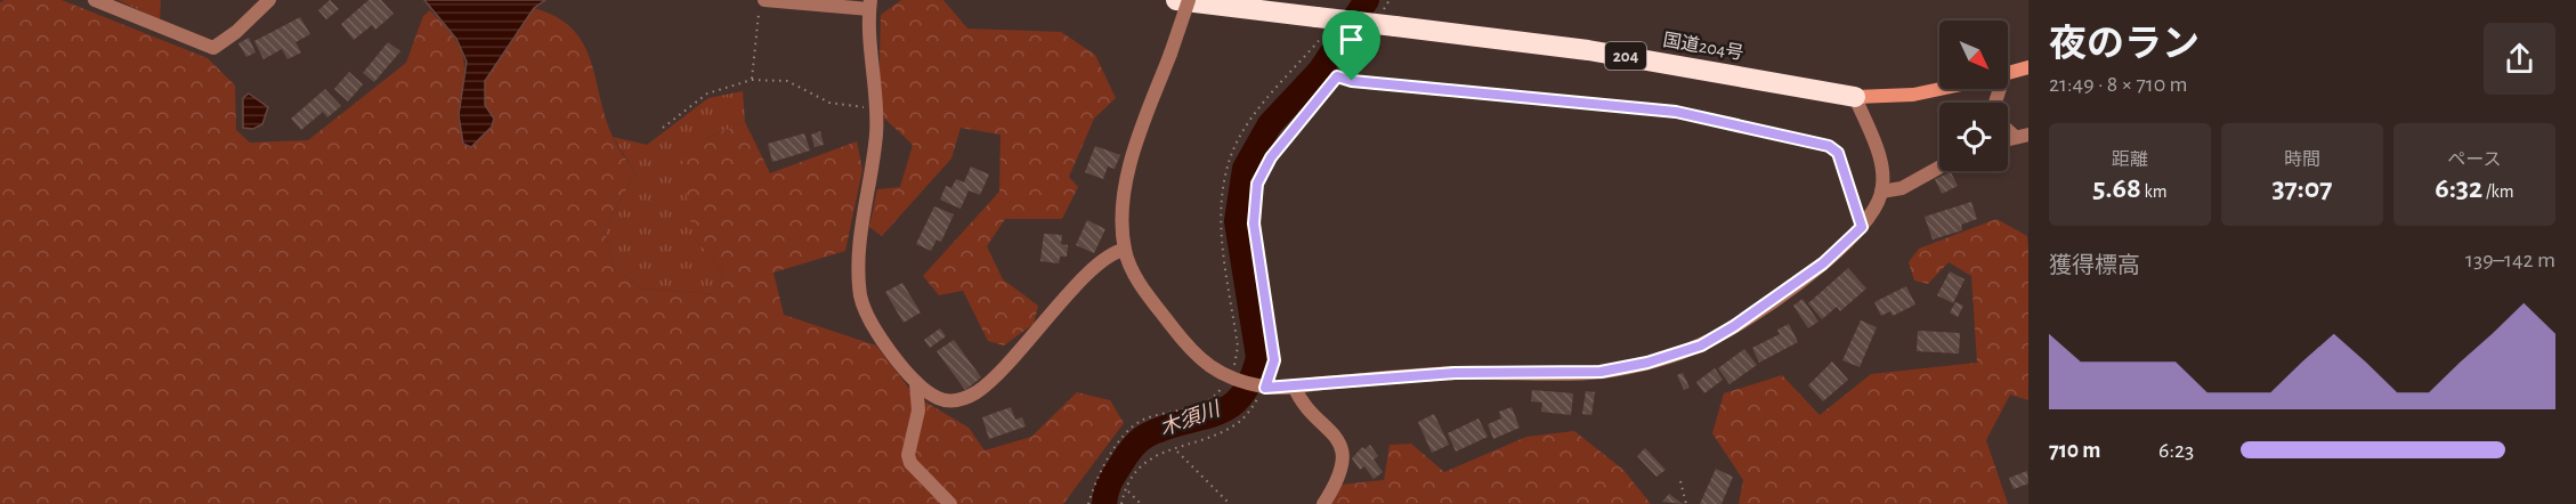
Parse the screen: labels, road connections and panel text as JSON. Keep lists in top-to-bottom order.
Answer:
{
  "streets": {
    "highway": ["国道204号", "204"]
  },
  "water": ["木須川"],
  "north": "bottom right",
  "page": {
    "heading": ["夜のラン", "21:49 · 8 × 710 m"],
    "stats": [
      ["距離", "5.68 km"],
      ["時間", "37:07"],
      ["ペース", "6:32 /km"]
    ],
    "chart": ["獲得標高", "139–142 m"],
    "list": [
      {
        "name": "710 m",
        "note": "6:23"
      }
    ]
  }
}
